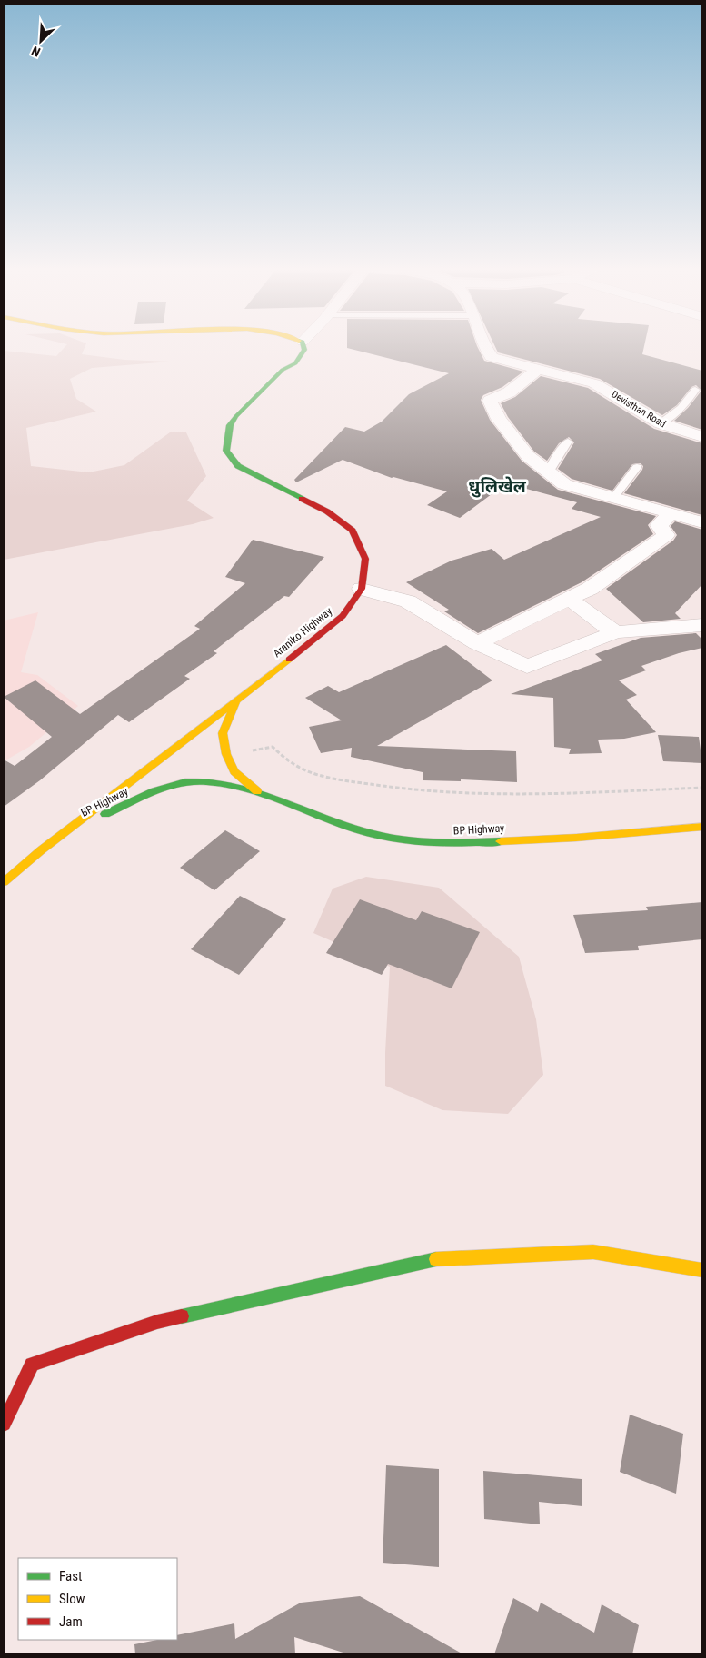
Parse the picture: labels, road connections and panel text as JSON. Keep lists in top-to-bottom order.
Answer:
{
  "streets": {
    "main road": ["Araniko Highway", "BP Highway"],
    "street": ["Devisthan Road"]
  },
  "crossings": [
    ["Araniko Highway", "BP Highway"]
  ],
  "districts": ["धुलिखेल"],
  "legend": ["Fast", "Slow", "Jam"],
  "north": "bottom left"
}
